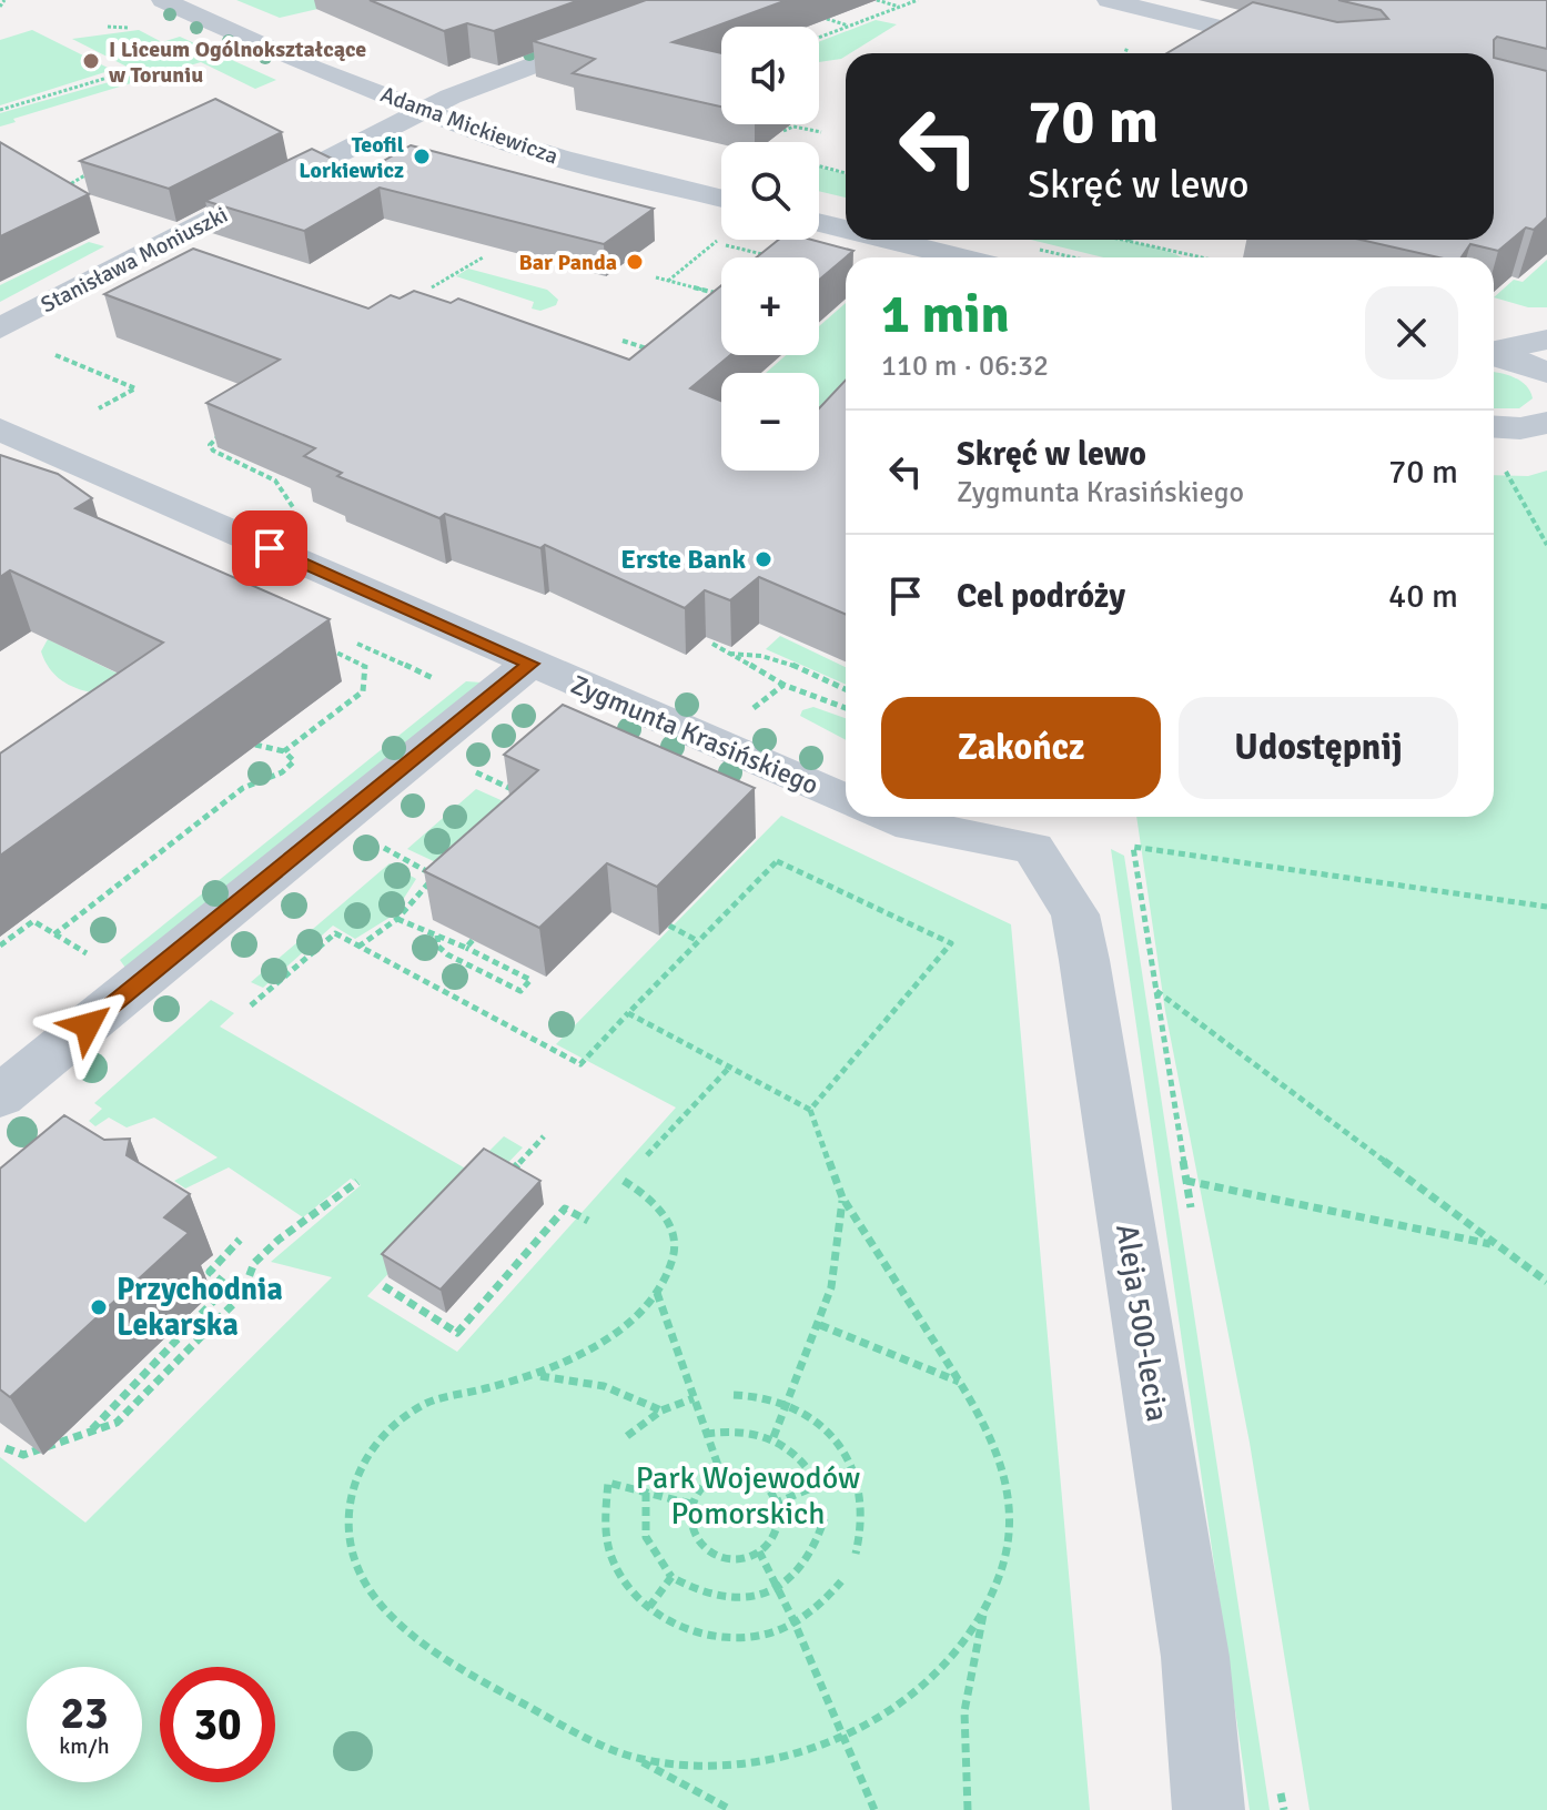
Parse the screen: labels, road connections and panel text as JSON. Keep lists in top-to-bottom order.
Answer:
{
  "streets": {
    "street": [
      "Adama Mickiewicza",
      "Stanisława Moniuszki",
      "Zygmunta Krasińskiego",
      "Aleja 500-lecia"
    ]
  },
  "crossings": [
    ["Adama Mickiewicza", "Stanisława Moniuszki"]
  ],
  "parks": ["Park Wojewodów Pomorskich"],
  "places": [
    "I Liceum Ogólnokształcące w Toruniu",
    "Teofil Lorkiewicz",
    "Bar Panda",
    "Erste Bank",
    "Przychodnia Lekarska"
  ],
  "page": {
    "map_buttons": ["+", "−"],
    "turn": ["70 m", "Skręć w lewo"],
    "heading": ["1 min", "110 m · 06:32"],
    "list": [
      {
        "name": "Skręć w lewo",
        "note": "Zygmunta Krasińskiego",
        "value": "70 m"
      },
      {
        "name": "Cel podróży",
        "value": "40 m"
      }
    ],
    "buttons": ["Zakończ", "Udostępnij"],
    "speed": "23 km/h",
    "limit": "30"
  }
}
